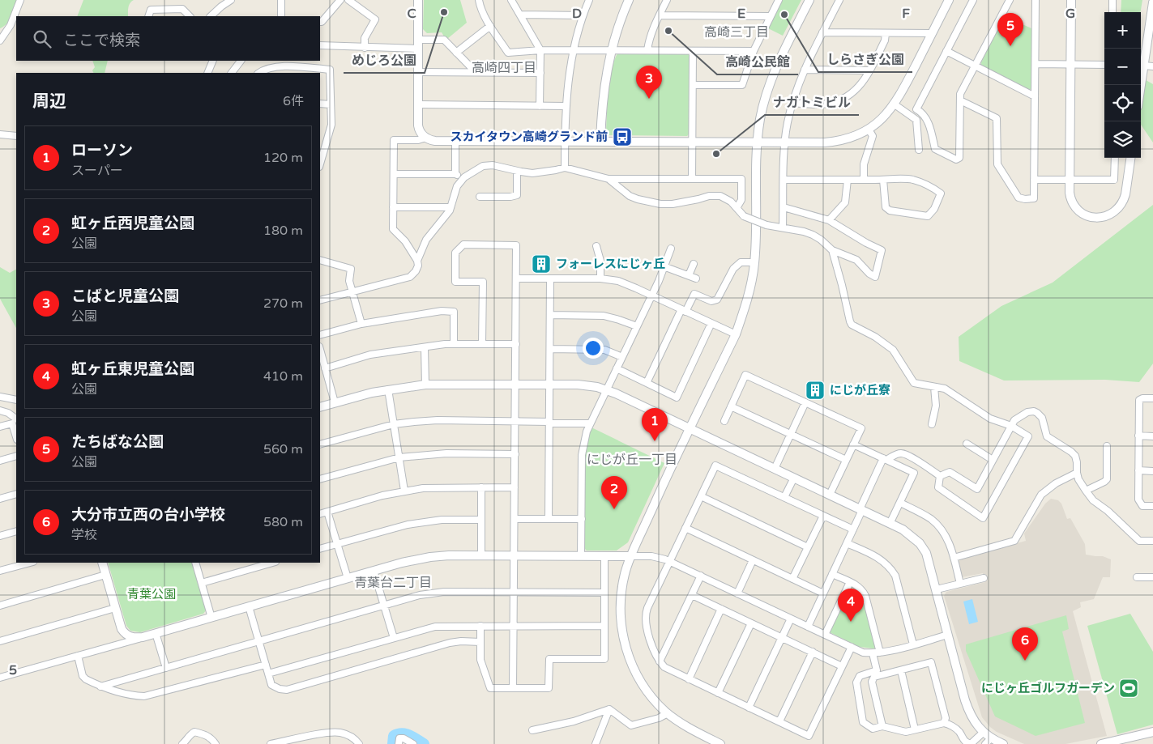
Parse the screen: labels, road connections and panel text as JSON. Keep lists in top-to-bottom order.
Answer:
{
  "districts": [
    "高崎三丁目",
    "高崎四丁目",
    "にじが丘一丁目",
    "青葉台二丁目"
  ],
  "parks": ["青葉公園"],
  "places": {
    "other": [
      "めじろ公園",
      "しらさぎ公園",
      "高崎公民館",
      "ナガトミビル"
    ],
    "bus stop": ["スカイタウン高崎グランド前"],
    "building": ["フォーレスにじヶ丘", "にじが丘寮"],
    "sports": ["にじヶ丘ゴルフガーデン"]
  },
  "page": {
    "map_buttons": ["+", "−"],
    "pins": [
      "5",
      "3",
      "1",
      "2",
      "4",
      "6"
    ],
    "search": "ここで検索",
    "heading": ["周辺", "6件"],
    "list": [
      {
        "mark": "1",
        "name": "ローソン",
        "note": "スーパー",
        "value": "120 m"
      },
      {
        "mark": "2",
        "name": "虹ヶ丘西児童公園",
        "note": "公園",
        "value": "180 m"
      },
      {
        "mark": "3",
        "name": "こばと児童公園",
        "note": "公園",
        "value": "270 m"
      },
      {
        "mark": "4",
        "name": "虹ヶ丘東児童公園",
        "note": "公園",
        "value": "410 m"
      },
      {
        "mark": "5",
        "name": "たちばな公園",
        "note": "公園",
        "value": "560 m"
      },
      {
        "mark": "6",
        "name": "大分市立西の台小学校",
        "note": "学校",
        "value": "580 m"
      }
    ]
  },
  "grid": {
    "columns": [
      "C",
      "D",
      "E",
      "F",
      "G"
    ],
    "rows": ["5"]
  }
}
